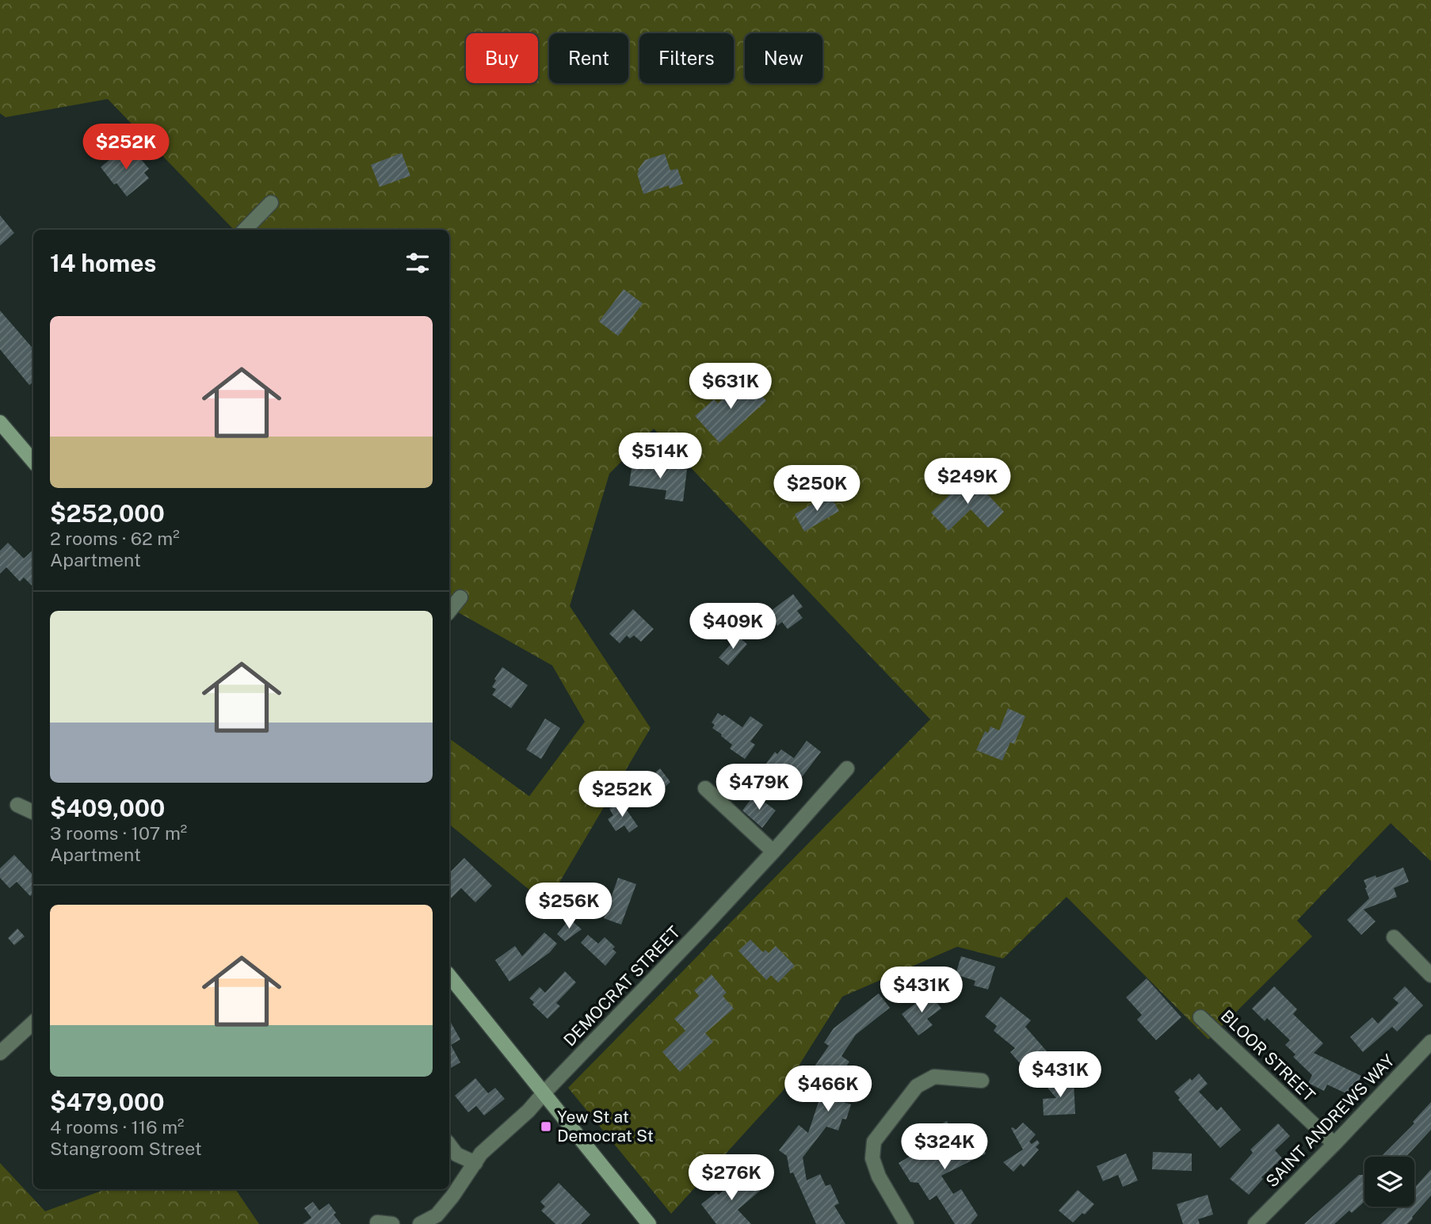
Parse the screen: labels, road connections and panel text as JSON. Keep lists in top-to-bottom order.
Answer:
{
  "streets": {
    "street": ["DEMOCRAT STREET", "BLOOR STREET", "SAINT ANDREWS WAY"]
  },
  "crossings": [
    ["BLOOR STREET", "SAINT ANDREWS WAY"]
  ],
  "places": {
    "transit": ["Yew St at Democrat St"]
  },
  "page": {
    "chip": [
      "Buy",
      "Rent",
      "Filters",
      "New"
    ],
    "price": [
      "$252K",
      "$631K",
      "$514K",
      "$249K",
      "$250K",
      "$409K",
      "$479K",
      "$252K",
      "$256K",
      "$431K",
      "$431K",
      "$466K",
      "$324K",
      "$276K"
    ],
    "heading": "14 homes",
    "list": [
      {
        "name": "$252,000",
        "note": "2 rooms · 62 m² · Apartment"
      },
      {
        "name": "$409,000",
        "note": "3 rooms · 107 m² · Apartment"
      },
      {
        "name": "$479,000",
        "note": "4 rooms · 116 m² · Stangroom Street"
      }
    ]
  }
}
